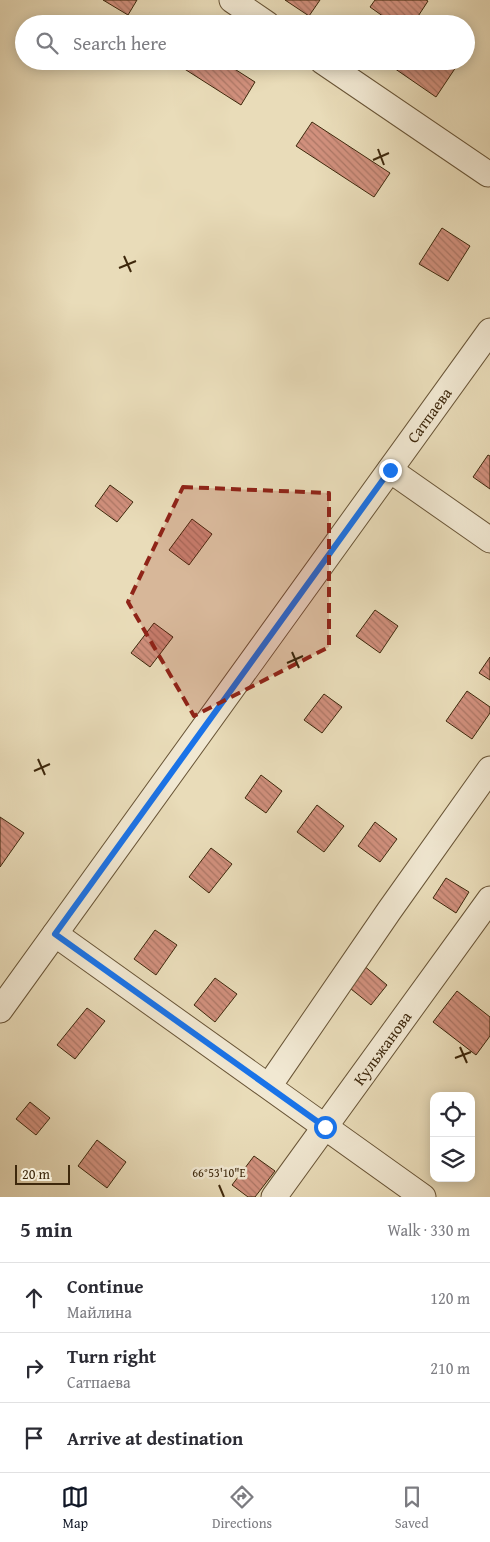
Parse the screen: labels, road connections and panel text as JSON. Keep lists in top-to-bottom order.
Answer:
{
  "streets": {
    "street": ["Сатпаева", "Кульжанова"]
  },
  "scale_bar": "20 m",
  "page": {
    "search": "Search here",
    "scale": "20 m",
    "heading": ["5 min", "Walk · 330 m"],
    "list": [
      ["Continue", "Майлина", "120 m"],
      ["Turn right", "Сатпаева", "210 m"],
      "Arrive at destination"
    ],
    "nav": ["Map", "Directions", "Saved"]
  },
  "coordinates": ["66°53'10\"E"]
}
